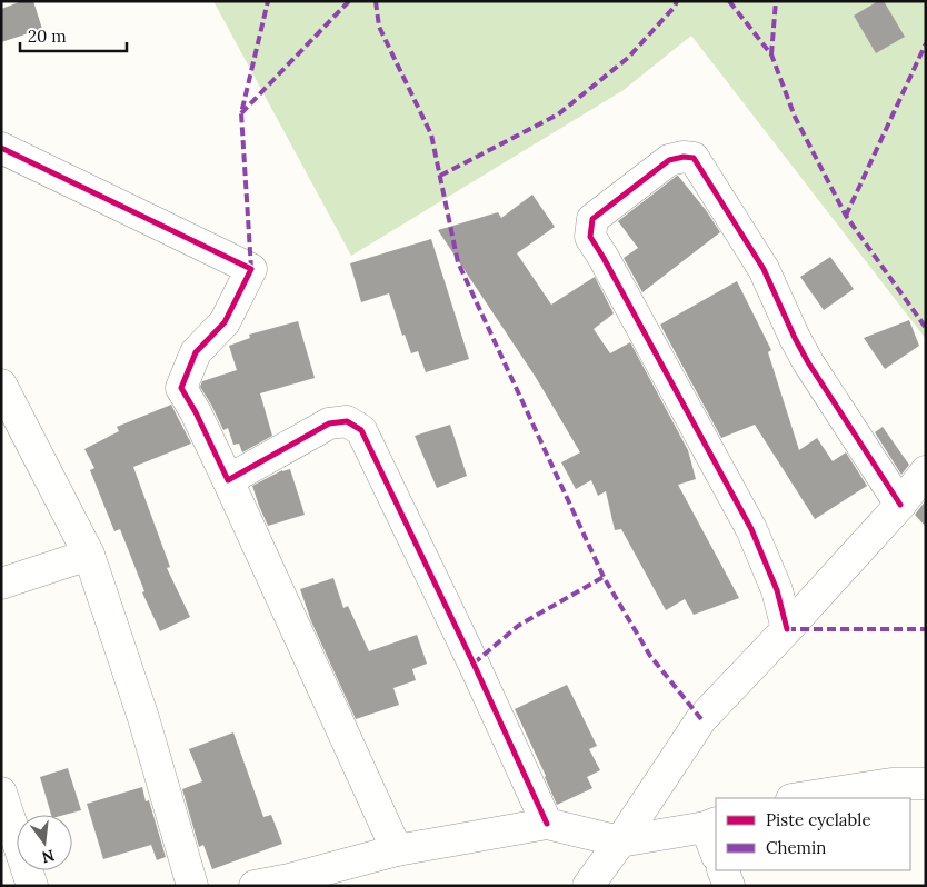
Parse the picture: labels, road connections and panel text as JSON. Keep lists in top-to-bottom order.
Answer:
{
  "legend": ["Piste cyclable", "Chemin"],
  "scale_bar": "20 m",
  "north": "bottom"
}
